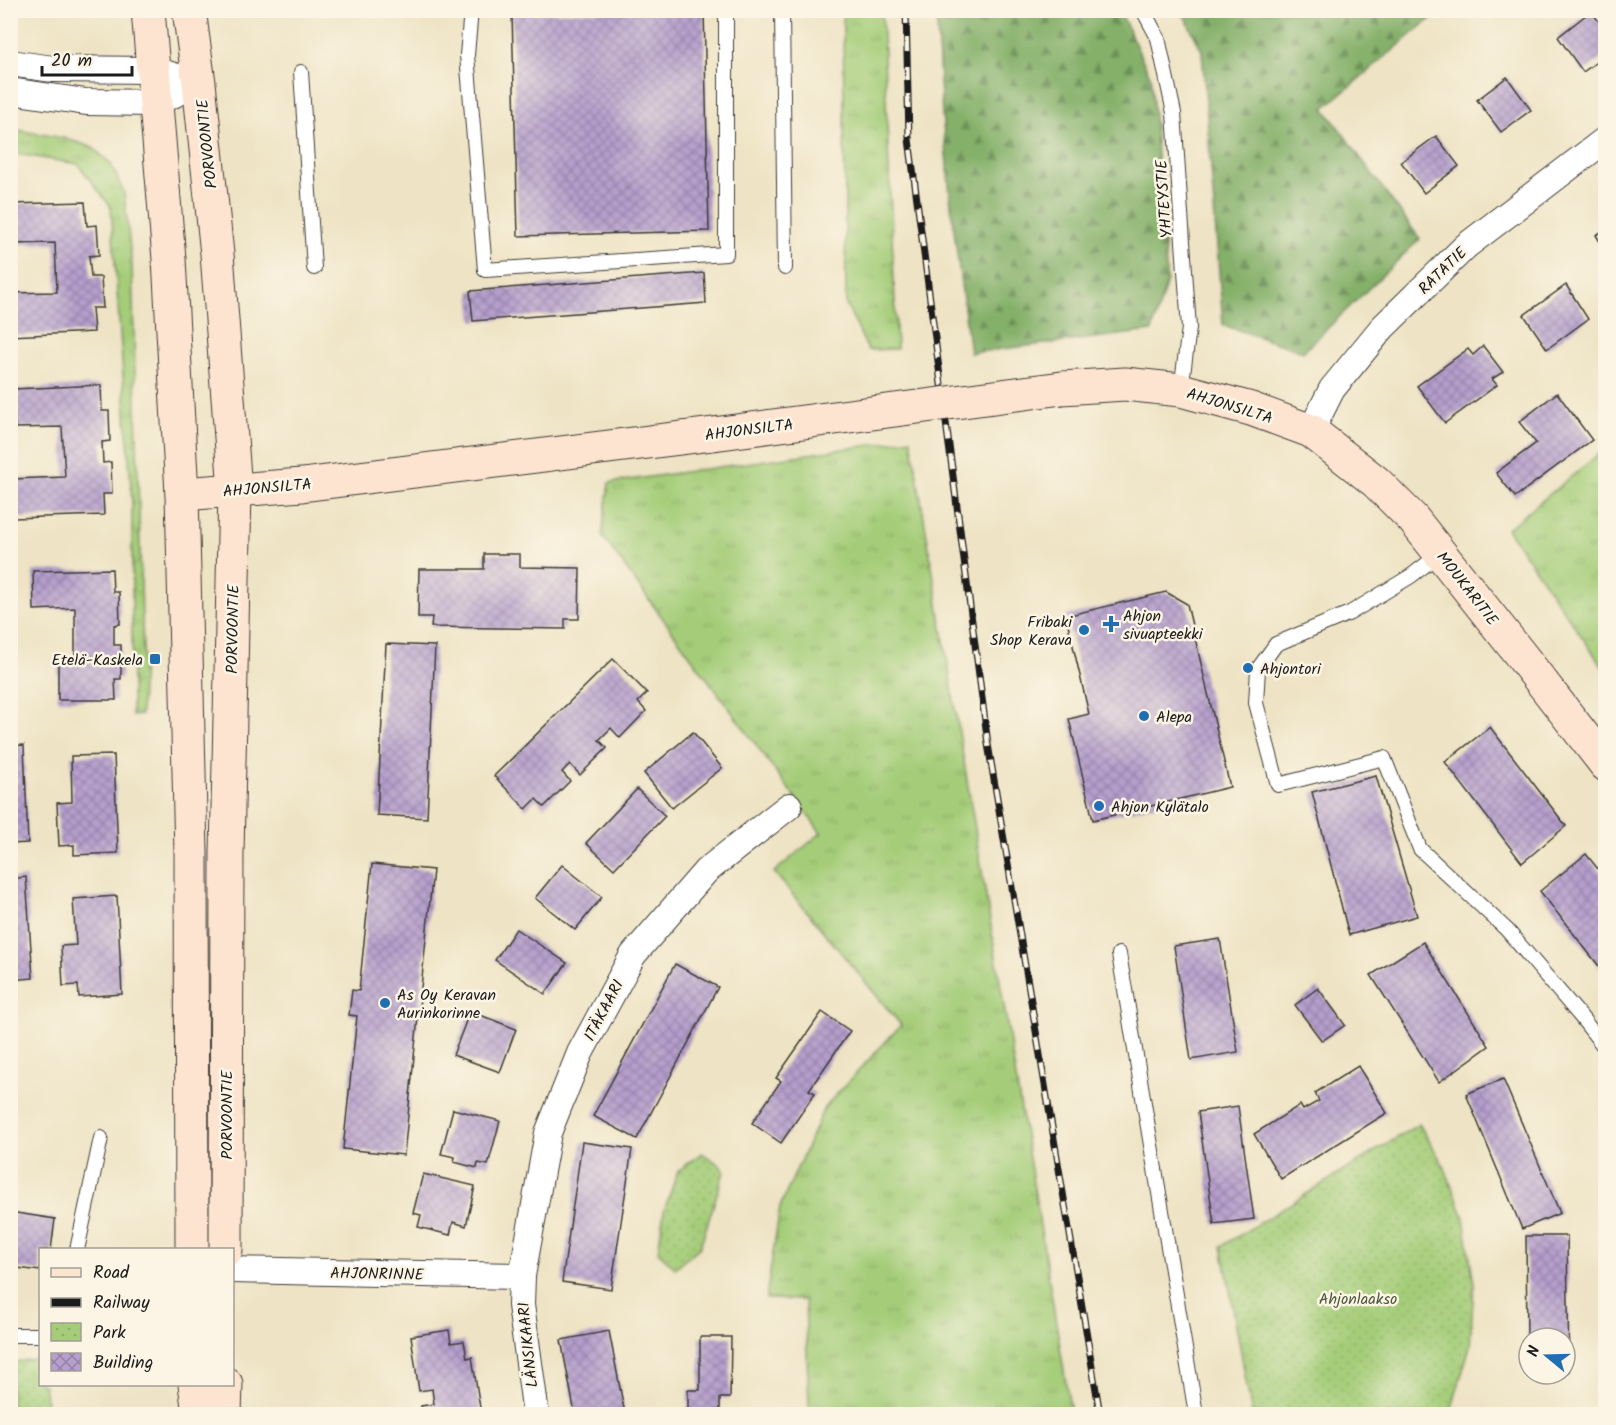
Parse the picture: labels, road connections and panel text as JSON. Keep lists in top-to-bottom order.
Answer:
{
  "streets": {
    "street": [
      "PORVOONTIE",
      "RATATIE",
      "AHJONSILTA",
      "MOUKARITIE",
      "ITÄKAARI",
      "AHJONRINNE",
      "LÄNSIKAARI"
    ],
    "lane": ["YHTEYSTIE"]
  },
  "crossings": [
    ["PORVOONTIE", "AHJONSILTA"],
    ["YHTEYSTIE", "AHJONSILTA"],
    ["RATATIE", "AHJONSILTA"],
    ["RATATIE", "MOUKARITIE"],
    ["AHJONSILTA", "MOUKARITIE"],
    ["ITÄKAARI", "AHJONRINNE"],
    ["ITÄKAARI", "LÄNSIKAARI"],
    ["AHJONRINNE", "LÄNSIKAARI"]
  ],
  "parks": ["Ahjonlaakso"],
  "places": {
    "health": ["Ahjon sivuapteekki"],
    "other": [
      "Fribaki Shop Kerava",
      "Ahjontori",
      "Alepa",
      "Ahjon Kylätalo",
      "As Oy Keravan Aurinkorinne"
    ],
    "transit": ["Etelä-Kaskela"]
  },
  "legend": [
    "Road",
    "Railway",
    "Park",
    "Building"
  ],
  "scale_bar": "20 m",
  "north": "left"
}
